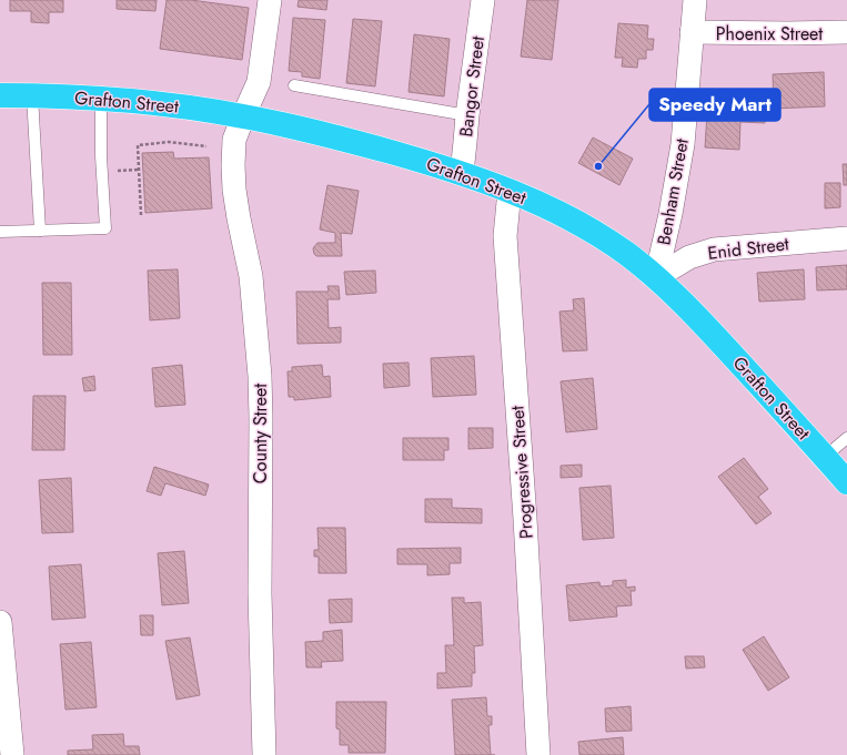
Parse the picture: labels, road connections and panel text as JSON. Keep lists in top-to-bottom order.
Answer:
{
  "streets": {
    "highway": ["Grafton Street"],
    "street": [
      "Phoenix Street",
      "Bangor Street",
      "Benham Street",
      "Enid Street",
      "County Street",
      "Progressive Street"
    ]
  },
  "crossings": [
    ["Phoenix Street", "Benham Street"],
    ["Bangor Street", "Grafton Street"],
    ["Grafton Street", "Benham Street"],
    ["Grafton Street", "Enid Street"],
    ["Grafton Street", "County Street"],
    ["Grafton Street", "Progressive Street"],
    ["Benham Street", "Enid Street"]
  ],
  "places": ["Speedy Mart"]
}
